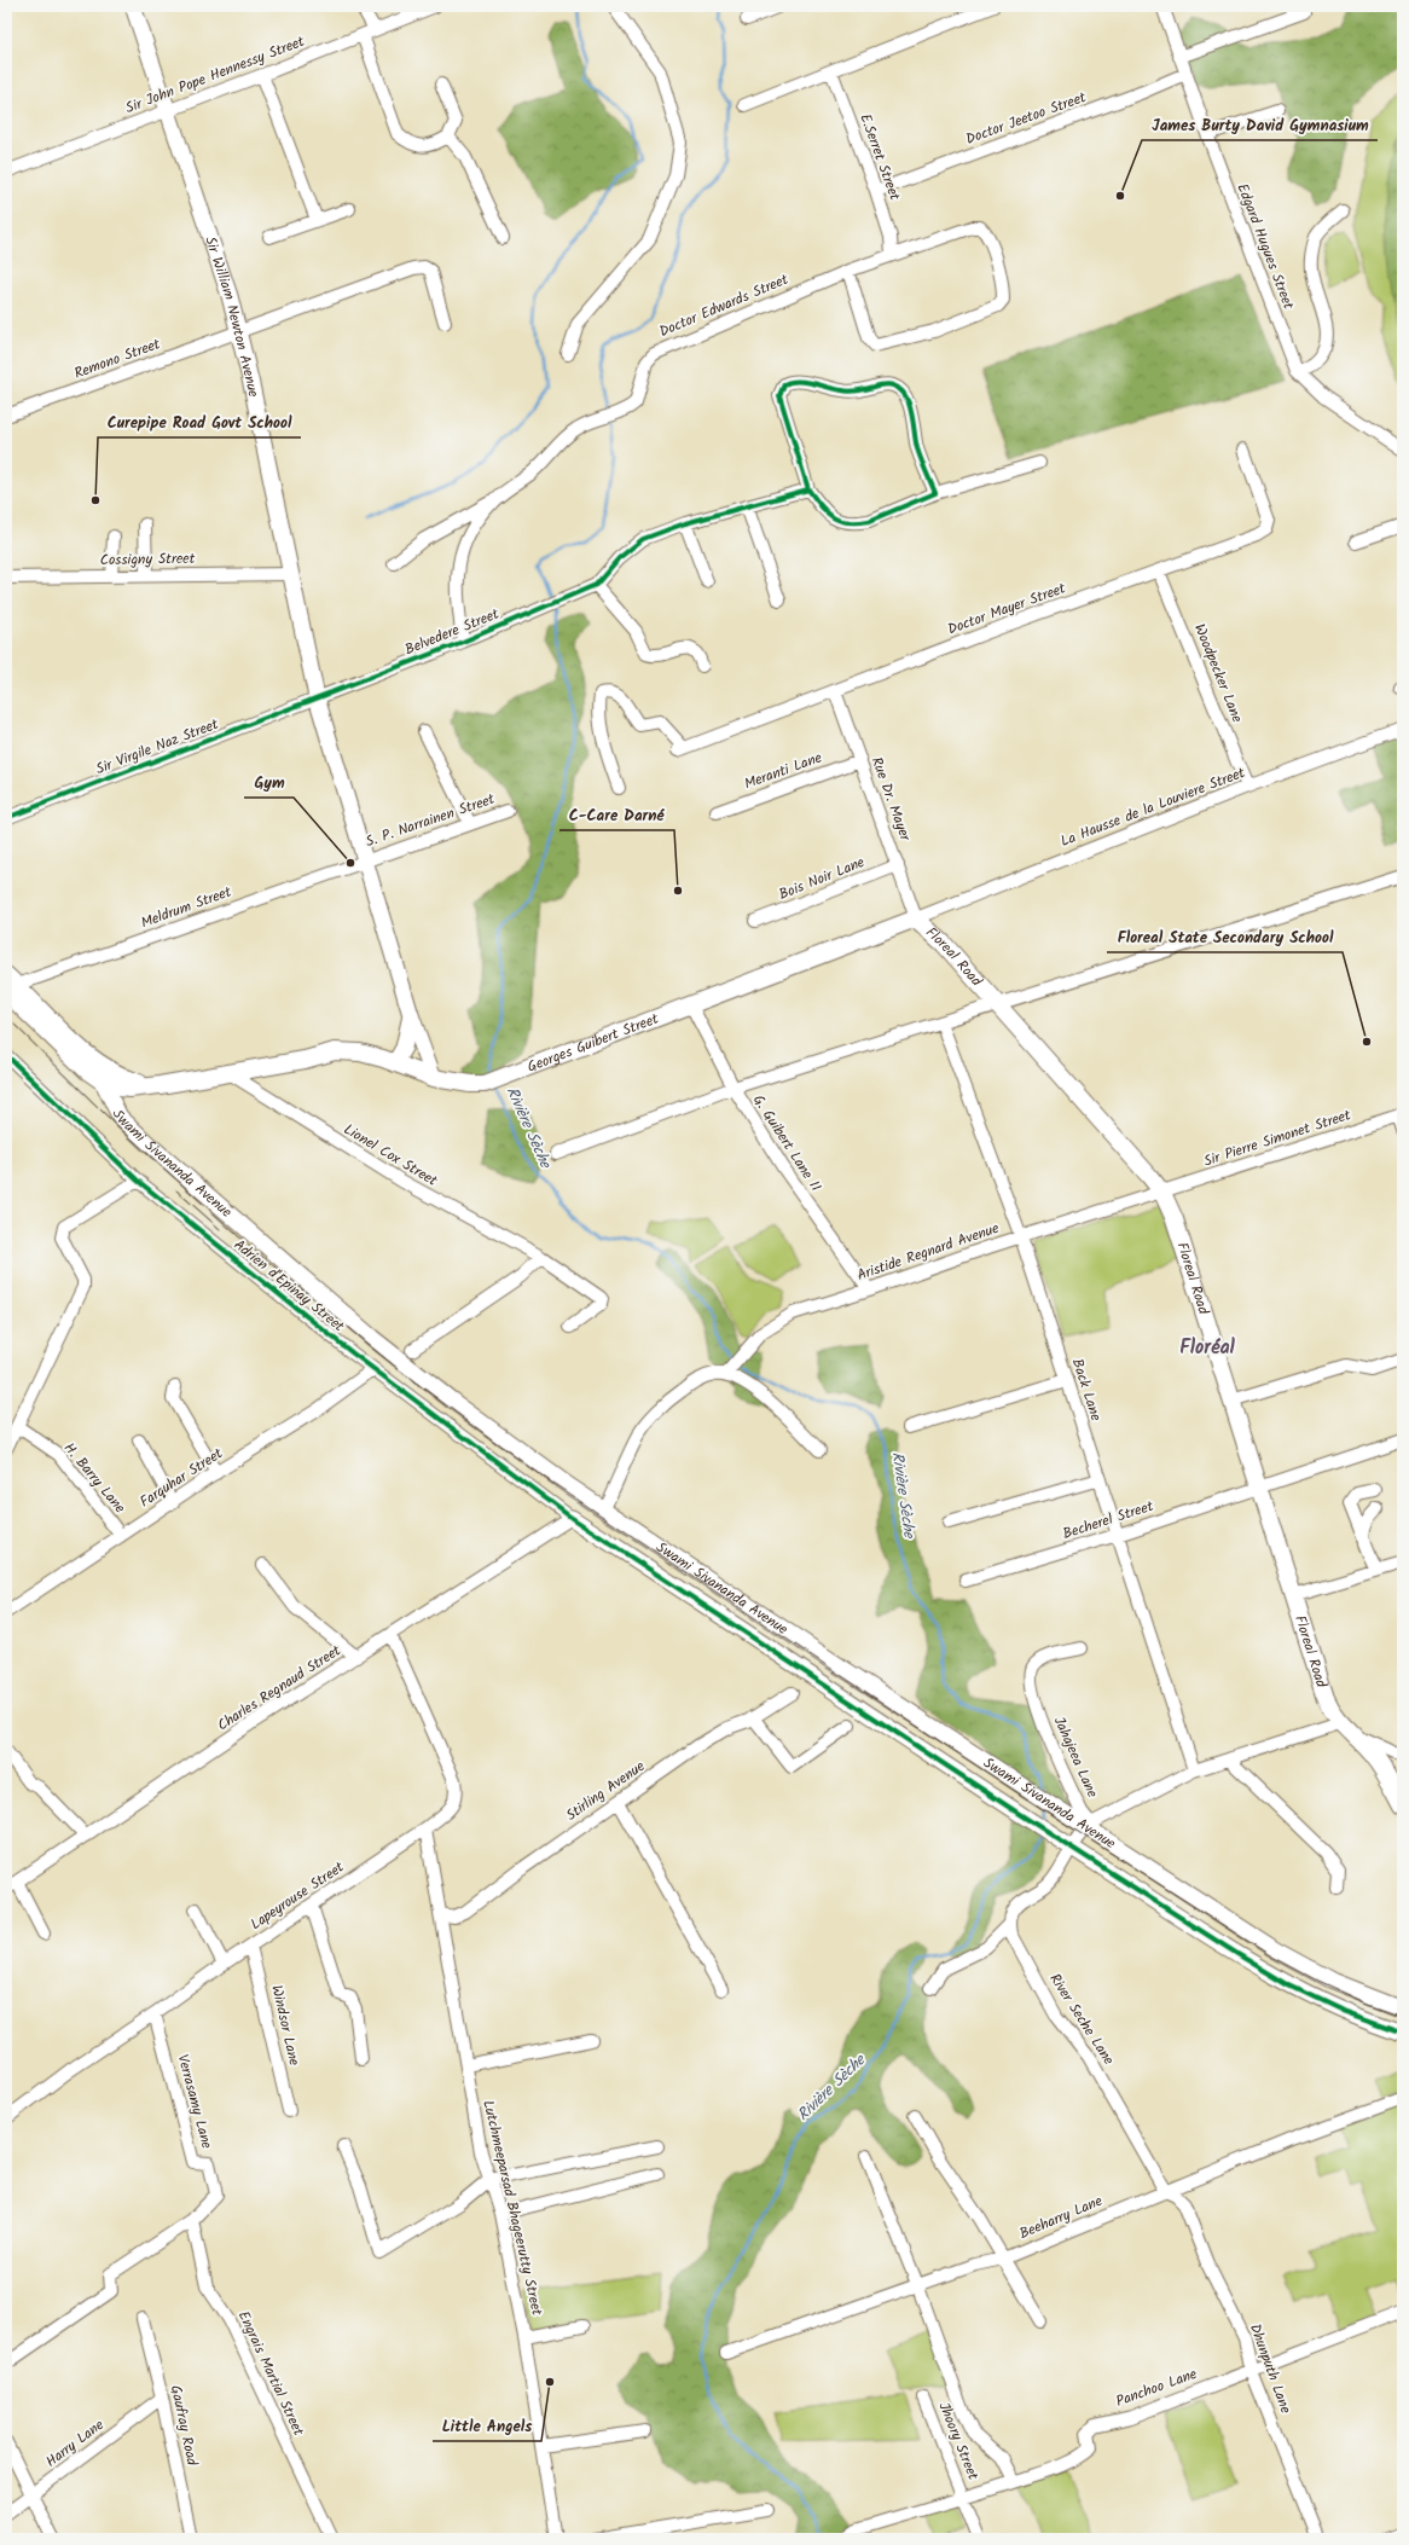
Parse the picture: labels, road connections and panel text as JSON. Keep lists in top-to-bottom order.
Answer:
{
  "streets": {
    "main road": ["Floreal Road", "Georges Guibert Street"],
    "street": [
      "Sir John Pope Hennessy Street",
      "Doctor Jeetoo Street",
      "E.Serret Street",
      "Edgard Hugues Street",
      "Doctor Edwards Street",
      "Sir William Newton Avenue",
      "Remono Street",
      "Cossigny Street",
      "Doctor Mayer Street",
      "Belvedere Street",
      "Woodpecker Lane",
      "Sir Virgile Naz Street",
      "Meranti Lane",
      "Rue Dr. Mayer",
      "La Hausse de la Louviere Street",
      "S. P. Narrainen Street",
      "Bois Noir Lane",
      "Meldrum Street",
      "Sir Pierre Simonet Street",
      "G. Guibert Lane II",
      "Lionel Cox Street",
      "Swami Sivananda Avenue",
      "Aristide Regnard Avenue",
      "Adrien d'Epinay Street",
      "Back Lane",
      "H. Barry Lane",
      "Farquhar Street",
      "Becherel Street",
      "Charles Regnaud Street",
      "Jahajeea Lane",
      "Stirling Avenue",
      "Lapeyrouse Street",
      "River Seche Lane",
      "Windsor Lane",
      "Verrasamy Lane",
      "Lutchmeeparsad Bhageerutty Street",
      "Beeharry Lane",
      "Dhunputh Lane",
      "Engrais Martial Street",
      "Panchoo Lane",
      "Gaufray Road",
      "Jhoory Street",
      "Harry Lane"
    ]
  },
  "crossings": [
    ["Sir John Pope Hennessy Street", "Sir William Newton Avenue"],
    ["Doctor Jeetoo Street", "E.Serret Street"],
    ["Doctor Jeetoo Street", "Edgard Hugues Street"],
    ["E.Serret Street", "Doctor Edwards Street"],
    ["Doctor Edwards Street", "Belvedere Street"],
    ["Sir William Newton Avenue", "Remono Street"],
    ["Sir William Newton Avenue", "Cossigny Street"],
    ["Sir William Newton Avenue", "Belvedere Street"],
    ["Sir William Newton Avenue", "Sir Virgile Naz Street"],
    ["Sir William Newton Avenue", "S. P. Narrainen Street"],
    ["Sir William Newton Avenue", "Meldrum Street"],
    ["Doctor Mayer Street", "Woodpecker Lane"],
    ["Doctor Mayer Street", "Rue Dr. Mayer"],
    ["Belvedere Street", "Sir Virgile Naz Street"],
    ["Woodpecker Lane", "La Hausse de la Louviere Street"],
    ["Meranti Lane", "Rue Dr. Mayer"],
    ["Rue Dr. Mayer", "La Hausse de la Louviere Street"],
    ["Rue Dr. Mayer", "Bois Noir Lane"],
    ["Rue Dr. Mayer", "Floreal Road"],
    ["Rue Dr. Mayer", "Georges Guibert Street"],
    ["La Hausse de la Louviere Street", "Floreal Road"],
    ["La Hausse de la Louviere Street", "Georges Guibert Street"],
    ["S. P. Narrainen Street", "Meldrum Street"],
    ["Meldrum Street", "Georges Guibert Street"],
    ["Floreal Road", "Georges Guibert Street"],
    ["Floreal Road", "Sir Pierre Simonet Street"],
    ["Floreal Road", "Aristide Regnard Avenue"],
    ["Floreal Road", "Becherel Street"],
    ["Georges Guibert Street", "G. Guibert Lane II"],
    ["Georges Guibert Street", "Lionel Cox Street"],
    ["Georges Guibert Street", "Swami Sivananda Avenue"],
    ["Sir Pierre Simonet Street", "Aristide Regnard Avenue"],
    ["G. Guibert Lane II", "Aristide Regnard Avenue"],
    ["Swami Sivananda Avenue", "Jahajeea Lane"],
    ["Aristide Regnard Avenue", "Back Lane"],
    ["Adrien d'Epinay Street", "Farquhar Street"],
    ["Adrien d'Epinay Street", "Charles Regnaud Street"],
    ["Back Lane", "Becherel Street"],
    ["H. Barry Lane", "Farquhar Street"],
    ["Charles Regnaud Street", "Lapeyrouse Street"],
    ["Stirling Avenue", "Lutchmeeparsad Bhageerutty Street"],
    ["Lapeyrouse Street", "Windsor Lane"],
    ["Lapeyrouse Street", "Verrasamy Lane"],
    ["Lapeyrouse Street", "Lutchmeeparsad Bhageerutty Street"],
    ["River Seche Lane", "Beeharry Lane"],
    ["River Seche Lane", "Dhunputh Lane"],
    ["Verrasamy Lane", "Engrais Martial Street"],
    ["Beeharry Lane", "Dhunputh Lane"],
    ["Dhunputh Lane", "Panchoo Lane"],
    ["Gaufray Road", "Harry Lane"]
  ],
  "districts": ["Floréal"],
  "water": ["Rivière Sèche"],
  "places": [
    "James Burty David Gymnasium",
    "Curepipe Road Govt School",
    "Gym",
    "C-Care Darné",
    "Floreal State Secondary School",
    "Little Angels"
  ]
}
